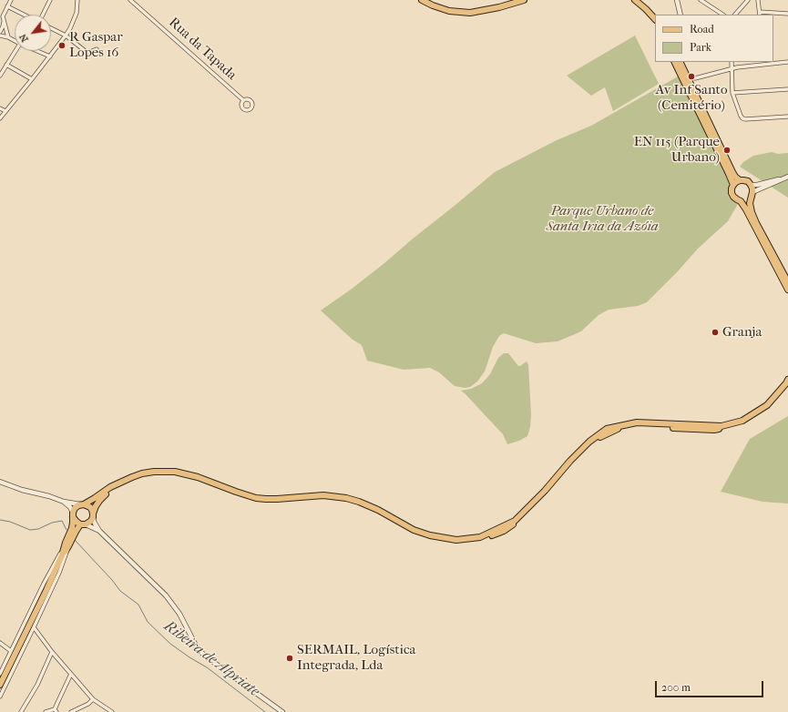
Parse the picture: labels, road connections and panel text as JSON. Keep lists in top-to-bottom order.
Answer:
{
  "streets": {
    "street": ["Rua da Tapada"]
  },
  "water": ["Ribeira de Alpriate"],
  "parks": ["Parque Urbano de Santa Iria da Azóia"],
  "places": [
    "R Gaspar Lopes 16",
    "Av Inf Santo (Cemitério)",
    "EN 115 (Parque Urbano)",
    "Granja",
    "SERMAIL, Logística Integrada, Lda"
  ],
  "legend": ["Road", "Park"],
  "scale_bar": "200 m",
  "north": "bottom left"
}
